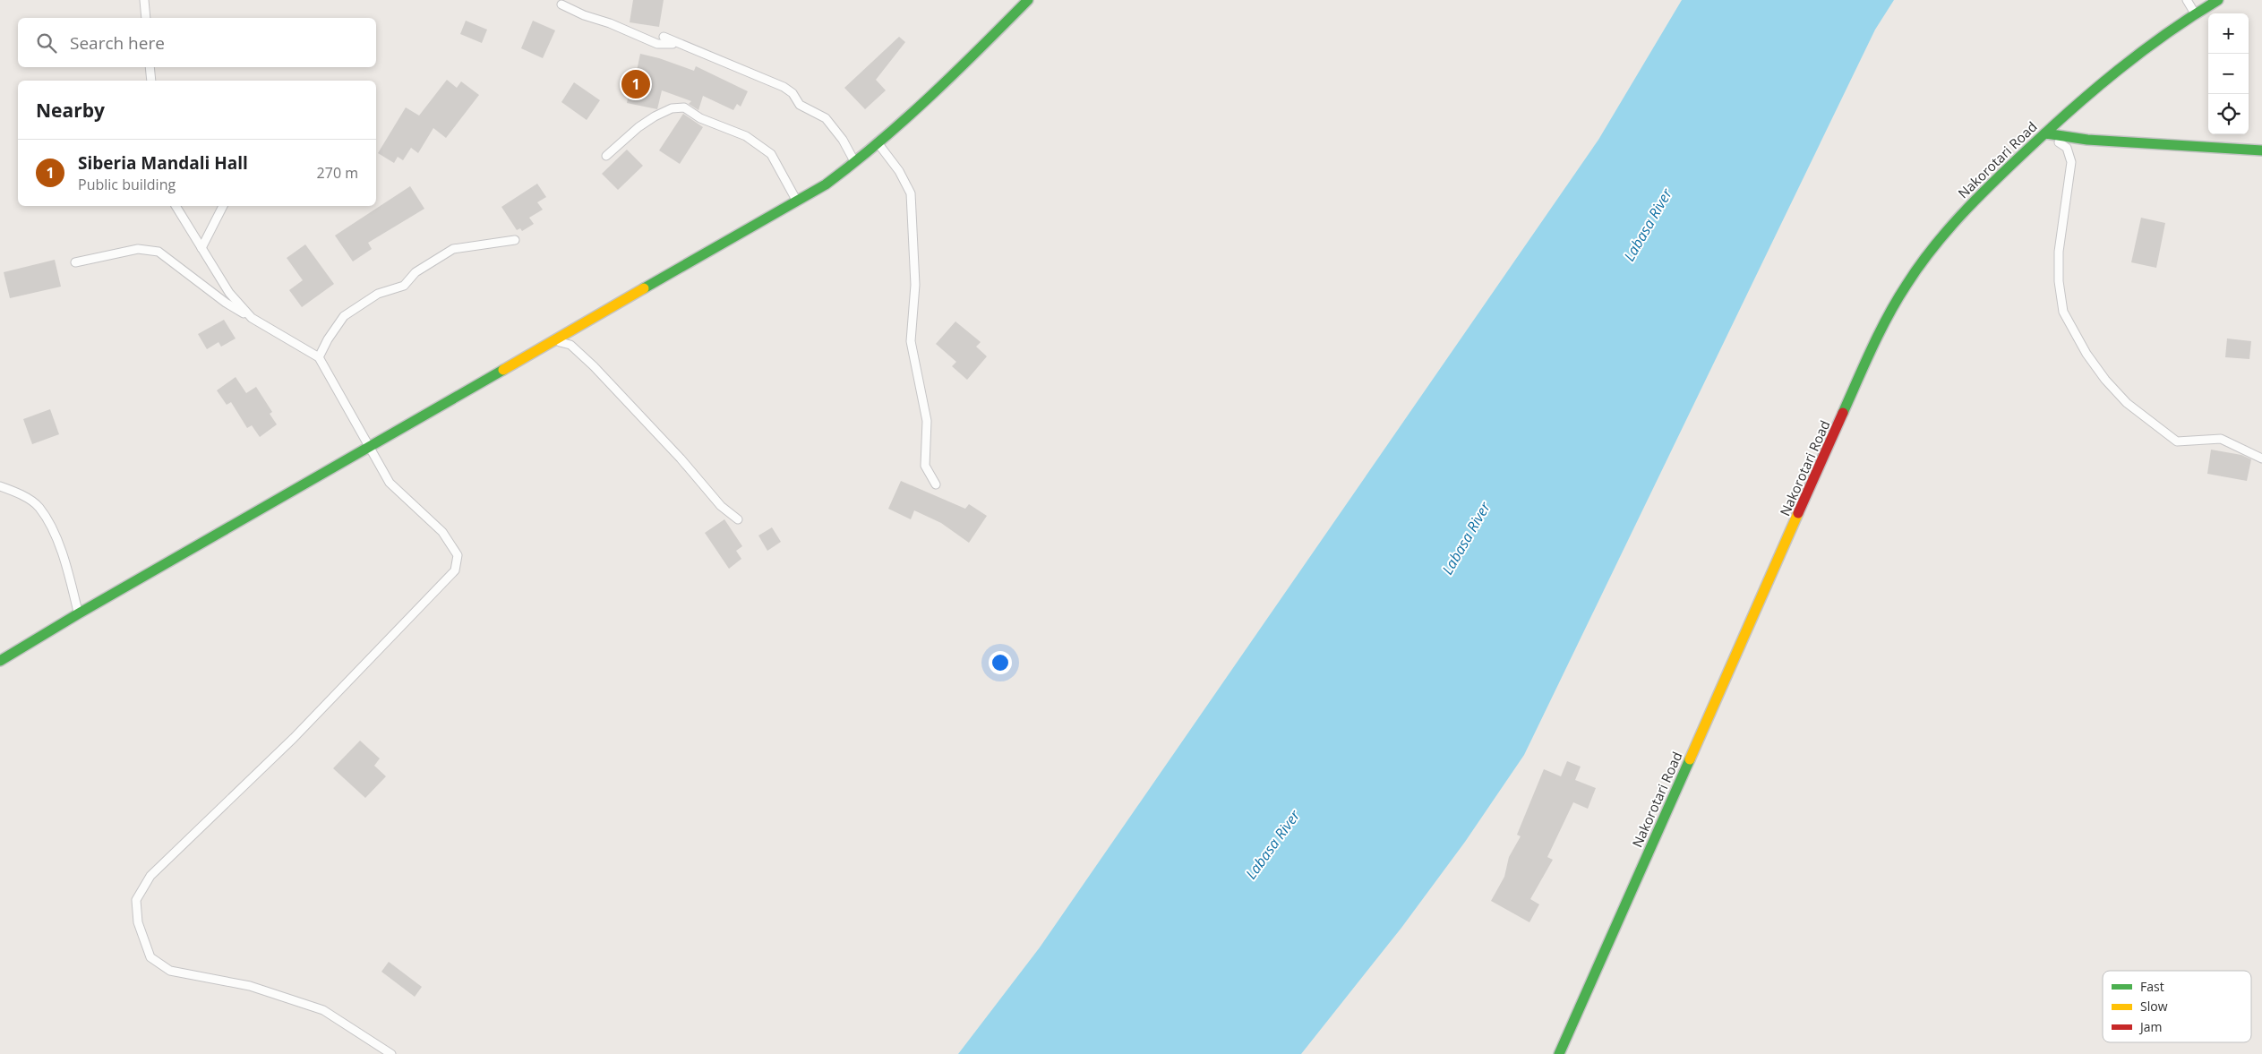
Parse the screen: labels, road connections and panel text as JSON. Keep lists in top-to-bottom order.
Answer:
{
  "streets": {
    "street": ["Nakorotari Road"]
  },
  "water": ["Labasa River"],
  "legend": ["Fast", "Slow", "Jam"],
  "page": {
    "map_buttons": ["+", "−"],
    "search": "Search here",
    "pins": "1",
    "heading": "Nearby",
    "list": [
      {
        "mark": "1",
        "name": "Siberia Mandali Hall",
        "note": "Public building",
        "value": "270 m"
      }
    ]
  }
}
